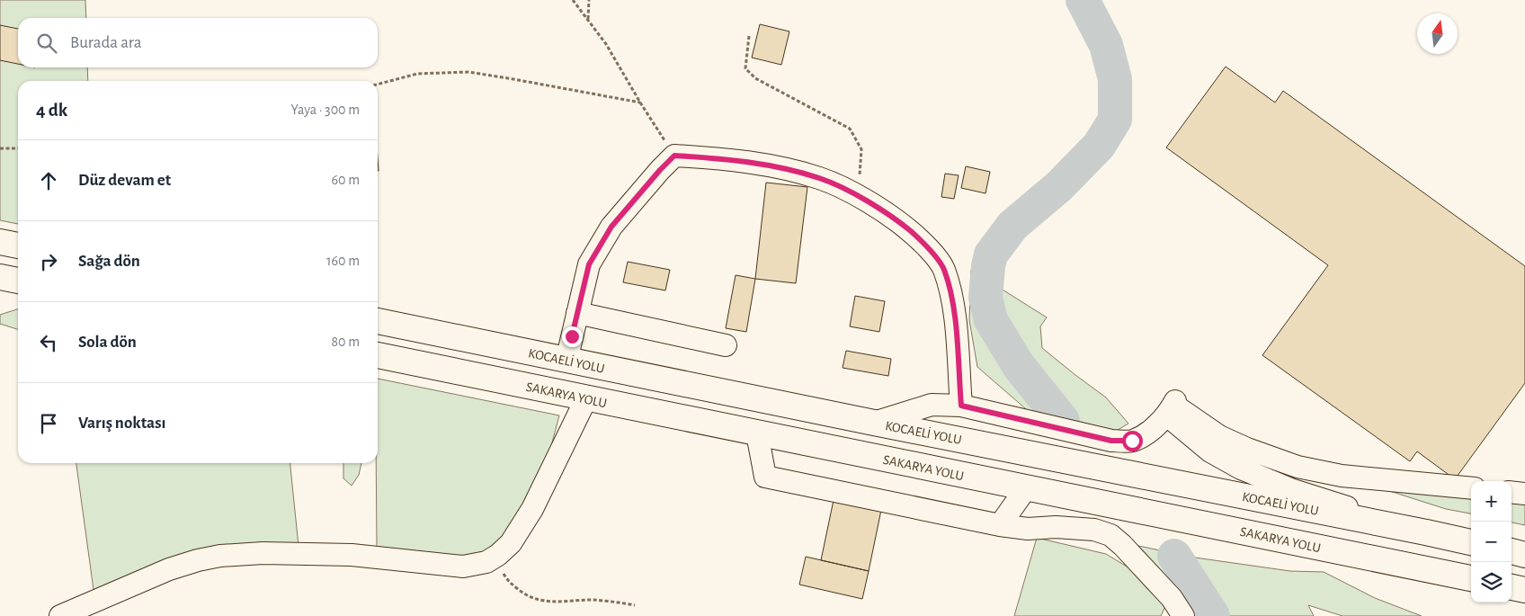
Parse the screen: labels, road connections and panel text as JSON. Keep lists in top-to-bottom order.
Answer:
{
  "streets": {
    "highway": ["KOCAELİ YOLU", "SAKARYA YOLU"]
  },
  "north": "top",
  "page": {
    "search": "Burada ara",
    "heading": ["4 dk", "Yaya · 300 m"],
    "list": [
      ["Düz devam et", "60 m"],
      ["Sağa dön", "160 m"],
      ["Sola dön", "80 m"],
      "Varış noktası"
    ],
    "map_buttons": ["+", "−"]
  }
}
